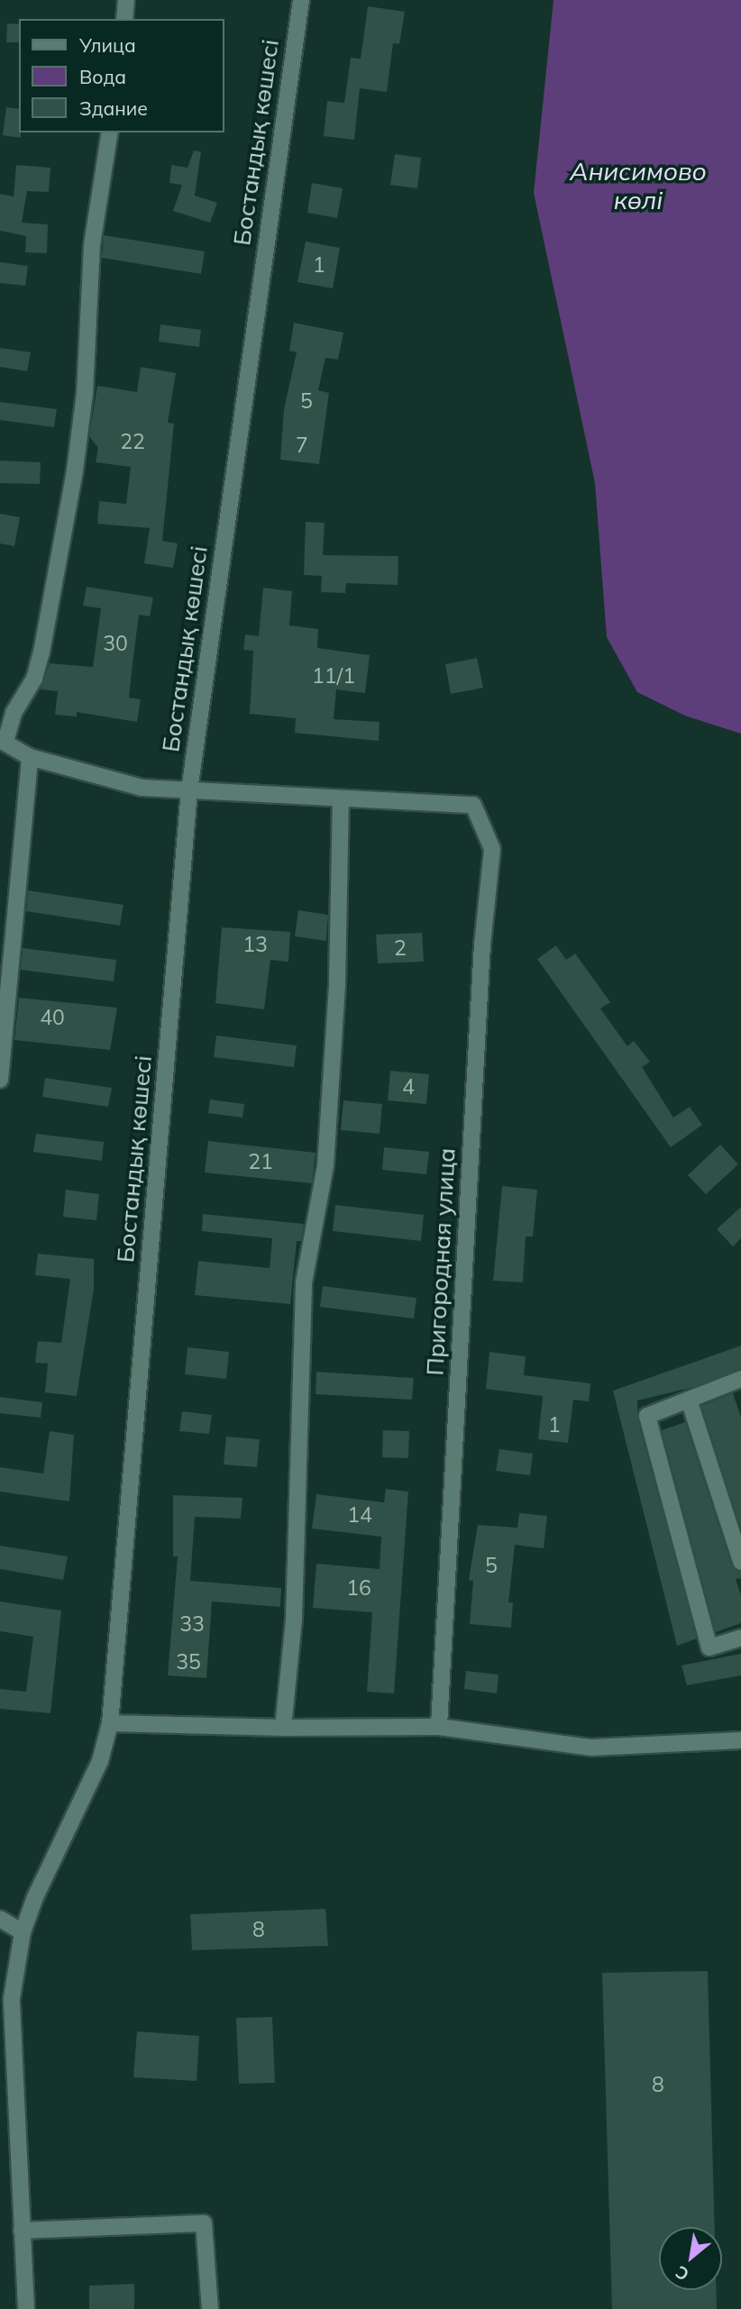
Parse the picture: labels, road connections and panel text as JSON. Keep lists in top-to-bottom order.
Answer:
{
  "streets": {
    "street": ["Бостандық көшесі", "Пригородная улица"]
  },
  "water": ["Анисимово көлі"],
  "house_numbers": [
    "1",
    "5",
    "22",
    "7",
    "30",
    "11/1",
    "13",
    "2",
    "40",
    "4",
    "21",
    "1",
    "14",
    "5",
    "16",
    "33",
    "35",
    "8",
    "8"
  ],
  "legend": ["Улица", "Вода", "Здание"],
  "north": "bottom left"
}
